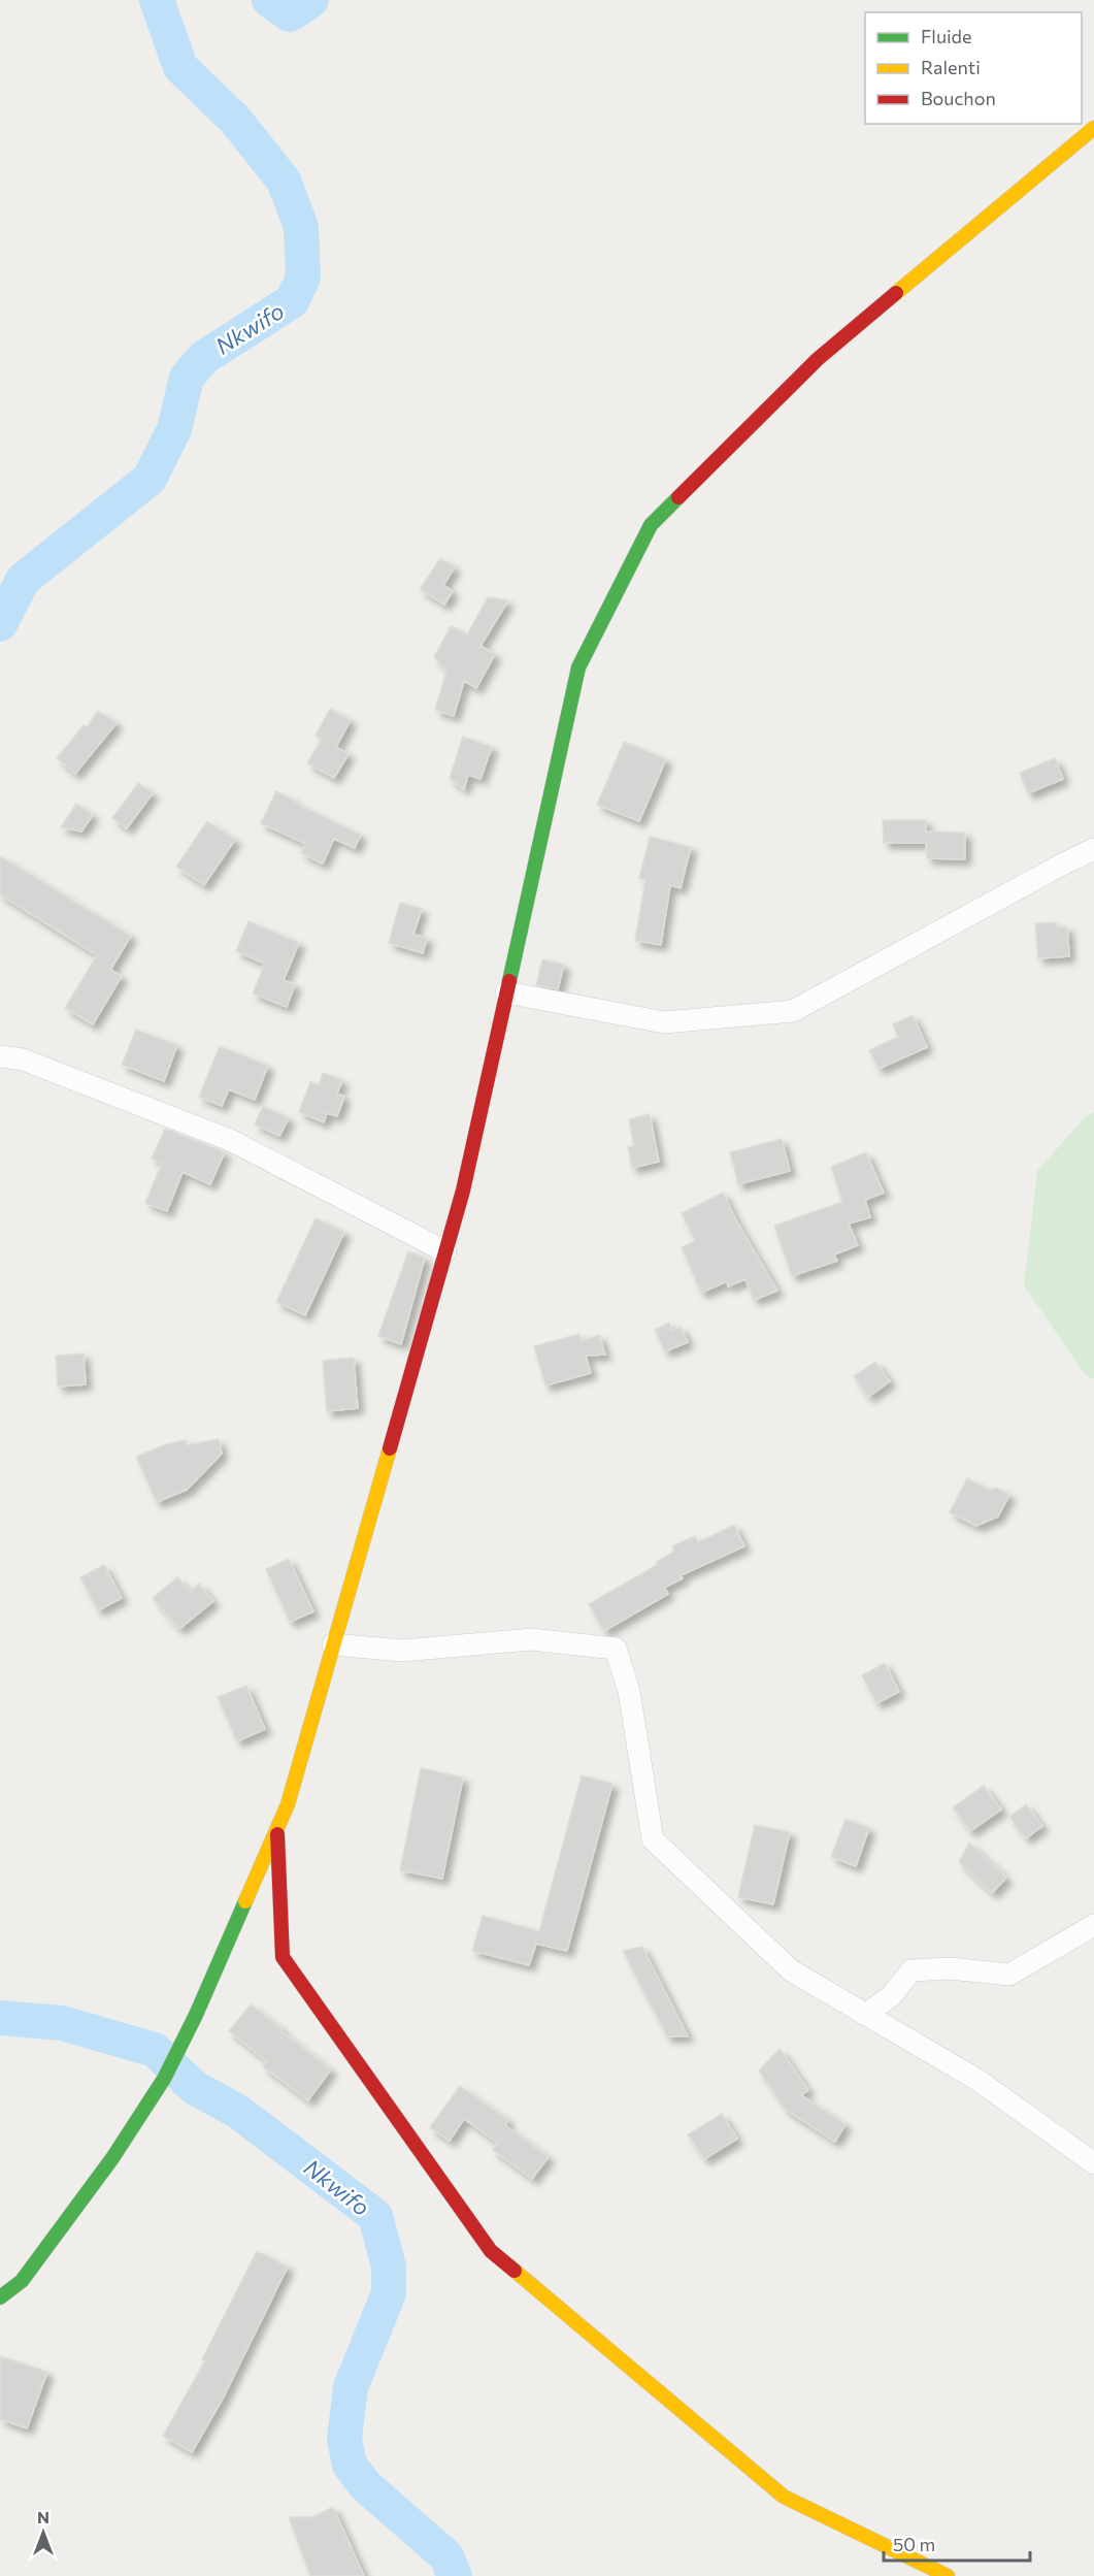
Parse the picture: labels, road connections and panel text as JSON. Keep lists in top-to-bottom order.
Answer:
{
  "water": ["Nkwifo"],
  "legend": ["Fluide", "Ralenti", "Bouchon"],
  "scale_bar": "50 m",
  "north": "top"
}
